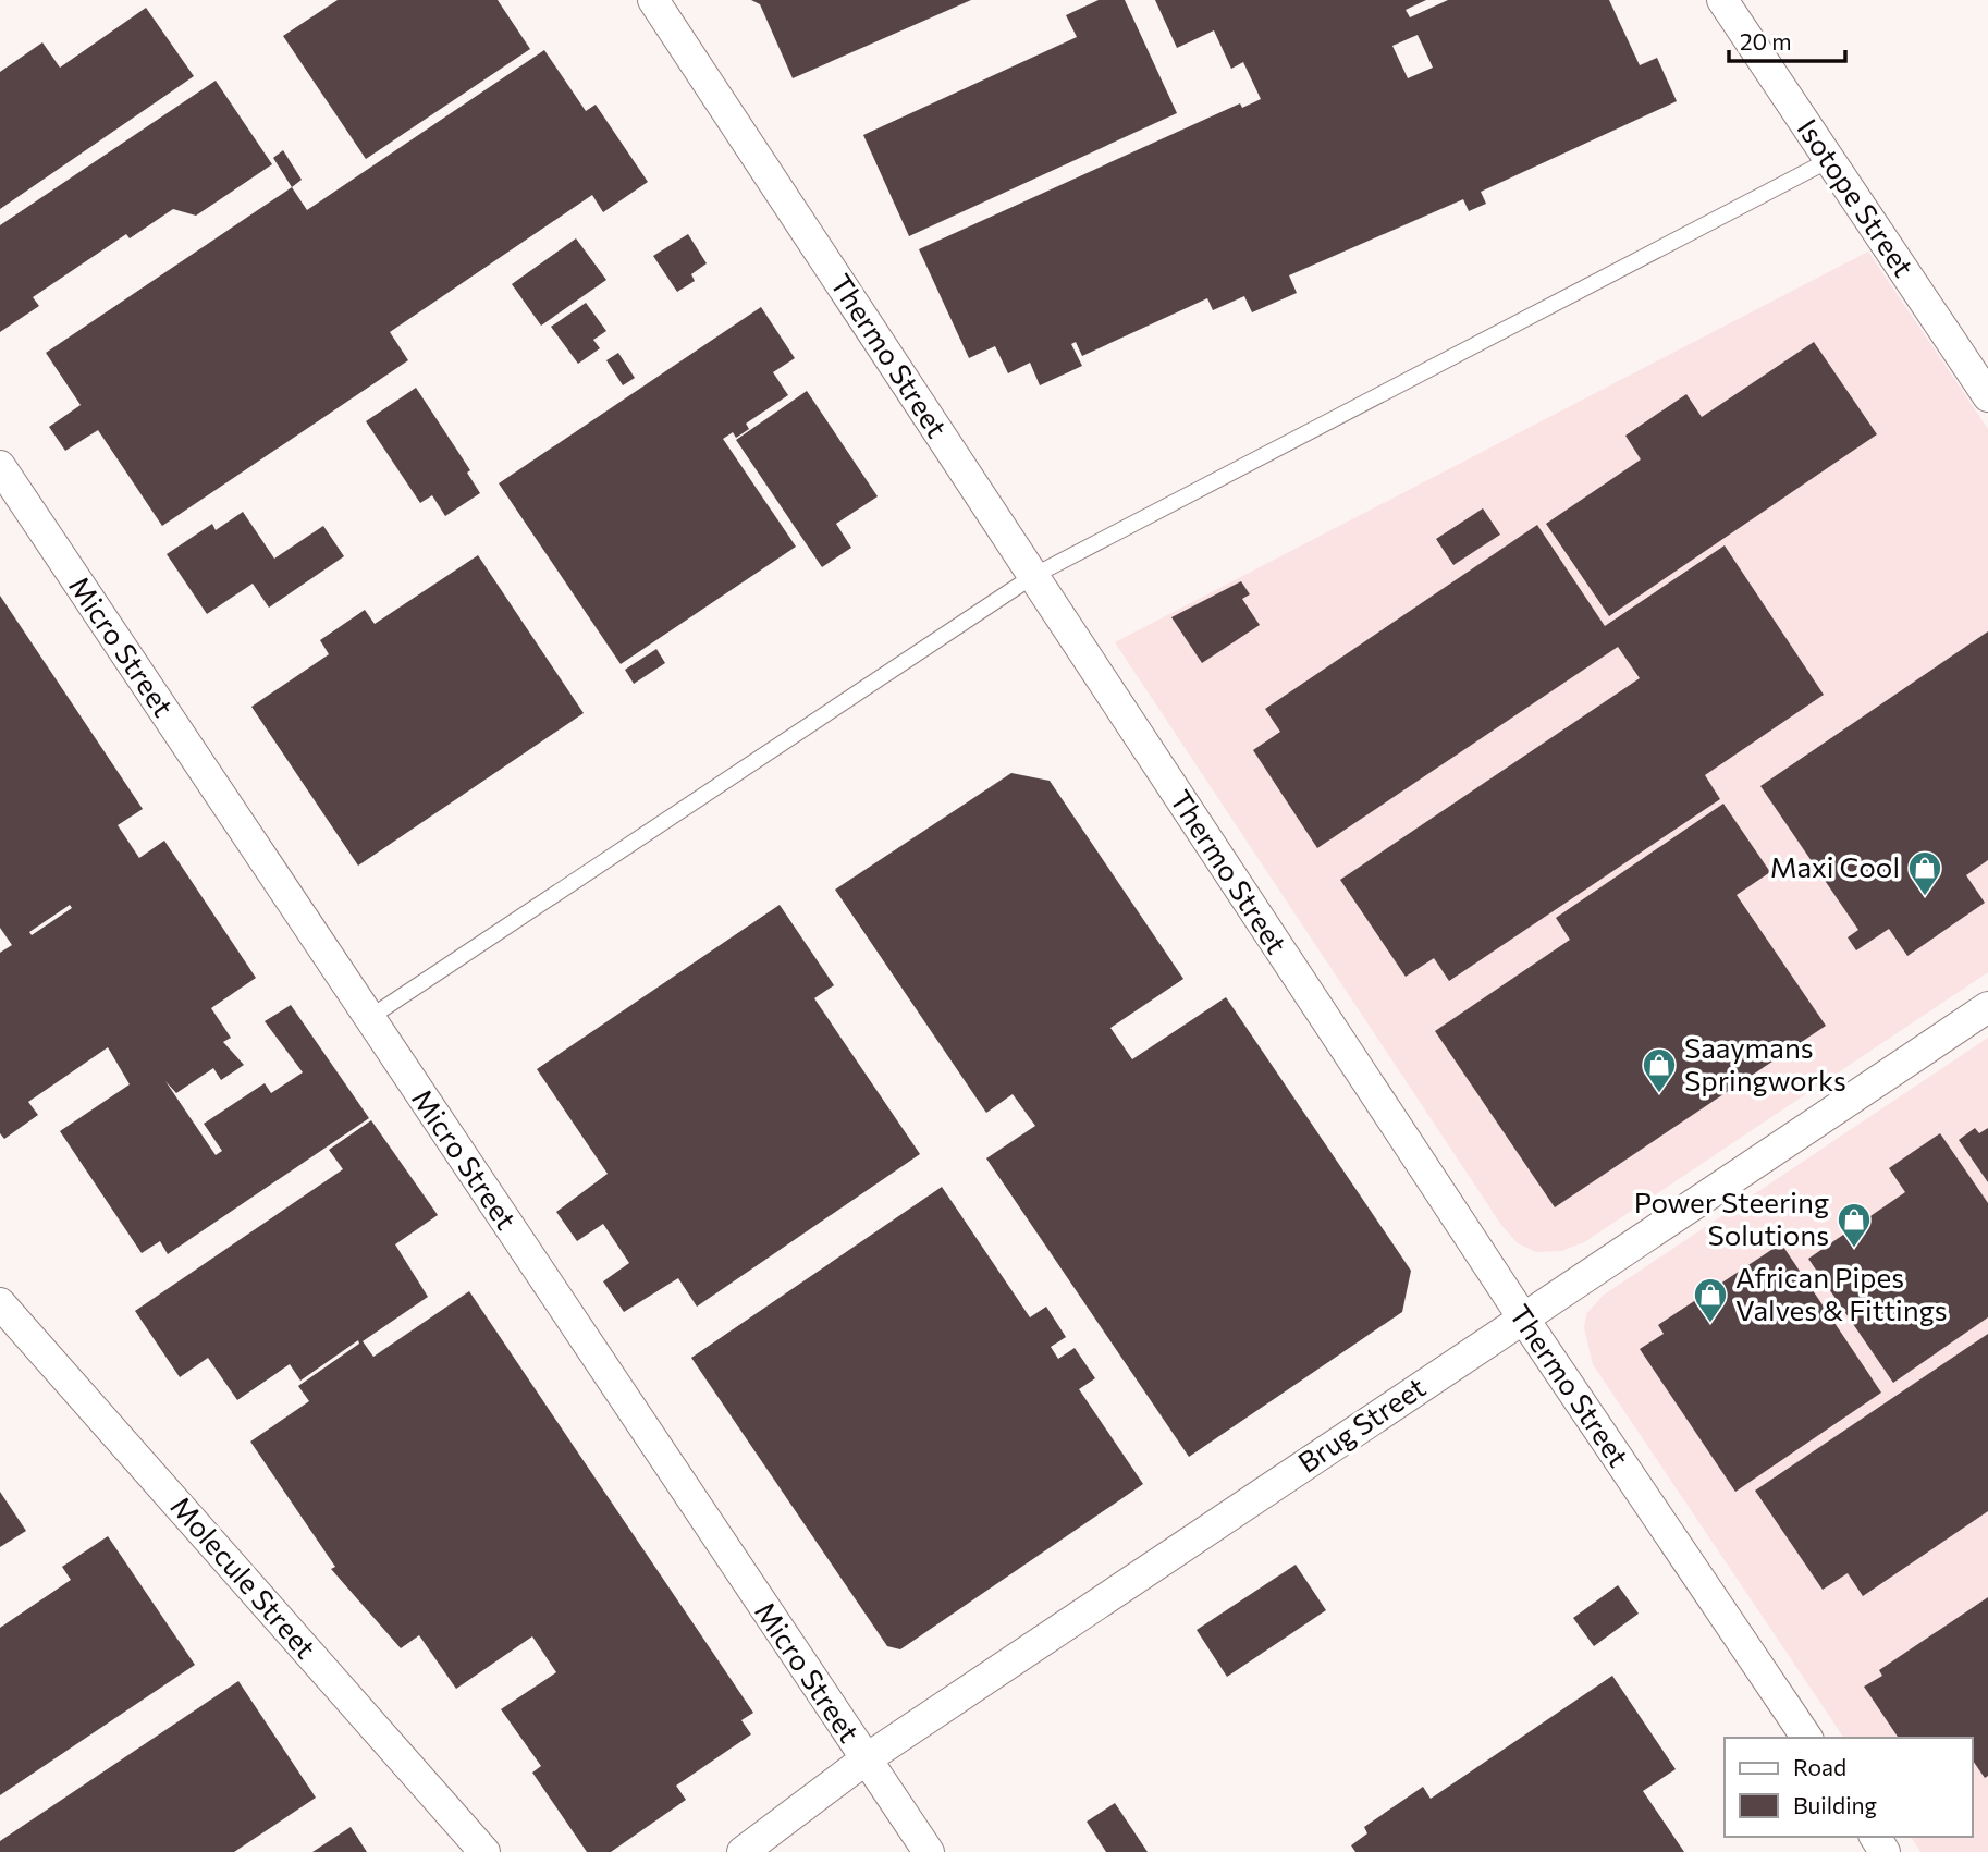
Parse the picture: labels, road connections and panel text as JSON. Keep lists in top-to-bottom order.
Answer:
{
  "streets": {
    "street": [
      "Isotope Street",
      "Thermo Street",
      "Micro Street",
      "Brug Street",
      "Molecule Street"
    ]
  },
  "crossings": [
    ["Thermo Street", "Brug Street"],
    ["Micro Street", "Brug Street"]
  ],
  "places": {
    "shop": [
      "Maxi Cool",
      "Saaymans Springworks",
      "Power Steering Solutions",
      "African Pipes Valves & Fittings"
    ]
  },
  "legend": ["Road", "Building"],
  "scale_bar": "20 m"
}
